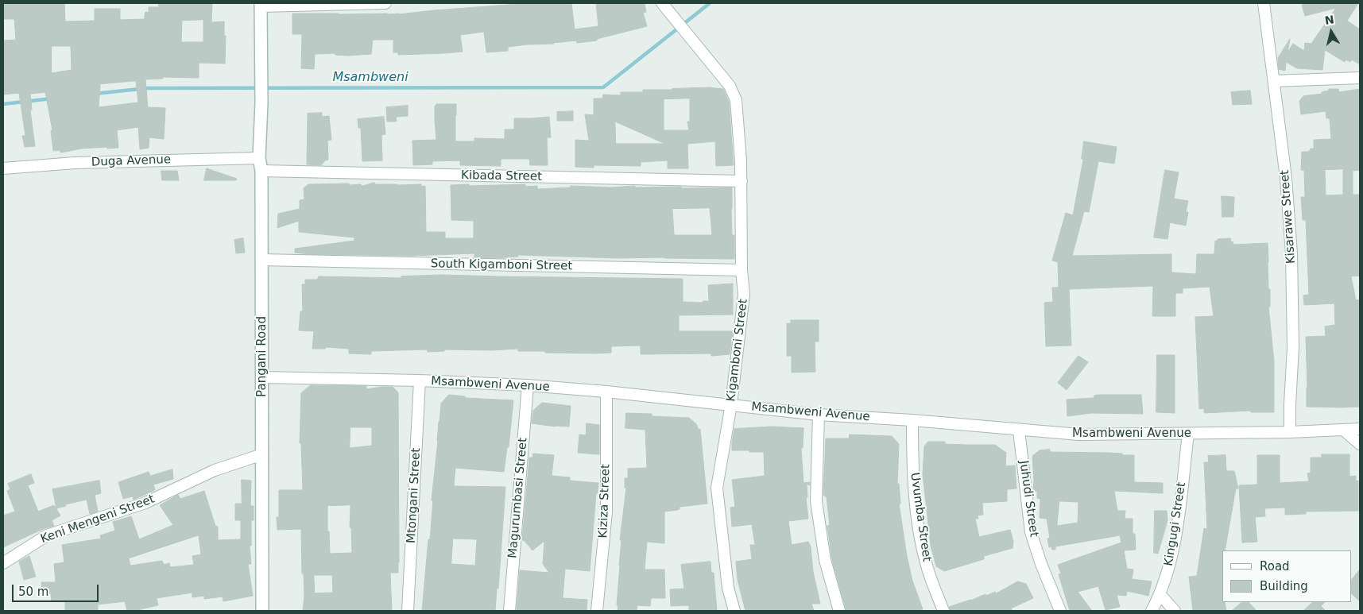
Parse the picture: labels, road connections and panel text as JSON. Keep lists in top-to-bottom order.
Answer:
{
  "streets": {
    "main road": ["Pangani Road"],
    "street": [
      "Duga Avenue",
      "Kibada Street",
      "Kisarawe Street",
      "South Kigamboni Street",
      "Kigamboni Street",
      "Msambweni Avenue",
      "Mtongani Street",
      "Magurumbasi Street",
      "Juhudi Street",
      "Kiziza Street",
      "Uvumba Street",
      "Keni Mengeni Street",
      "Kingugi Street"
    ]
  },
  "crossings": [
    ["Duga Avenue", "Pangani Road"],
    ["Kibada Street", "Kigamboni Street"],
    ["Kibada Street", "Pangani Road"],
    ["Kisarawe Street", "Msambweni Avenue"],
    ["South Kigamboni Street", "Kigamboni Street"],
    ["South Kigamboni Street", "Pangani Road"],
    ["Kigamboni Street", "Msambweni Avenue"],
    ["Pangani Road", "Msambweni Avenue"],
    ["Pangani Road", "Keni Mengeni Street"],
    ["Msambweni Avenue", "Mtongani Street"],
    ["Msambweni Avenue", "Magurumbasi Street"],
    ["Msambweni Avenue", "Juhudi Street"],
    ["Msambweni Avenue", "Kiziza Street"],
    ["Msambweni Avenue", "Uvumba Street"],
    ["Msambweni Avenue", "Kingugi Street"]
  ],
  "water": ["Msambweni"],
  "legend": ["Road", "Building"],
  "scale_bar": "50 m",
  "north": "top"
}
